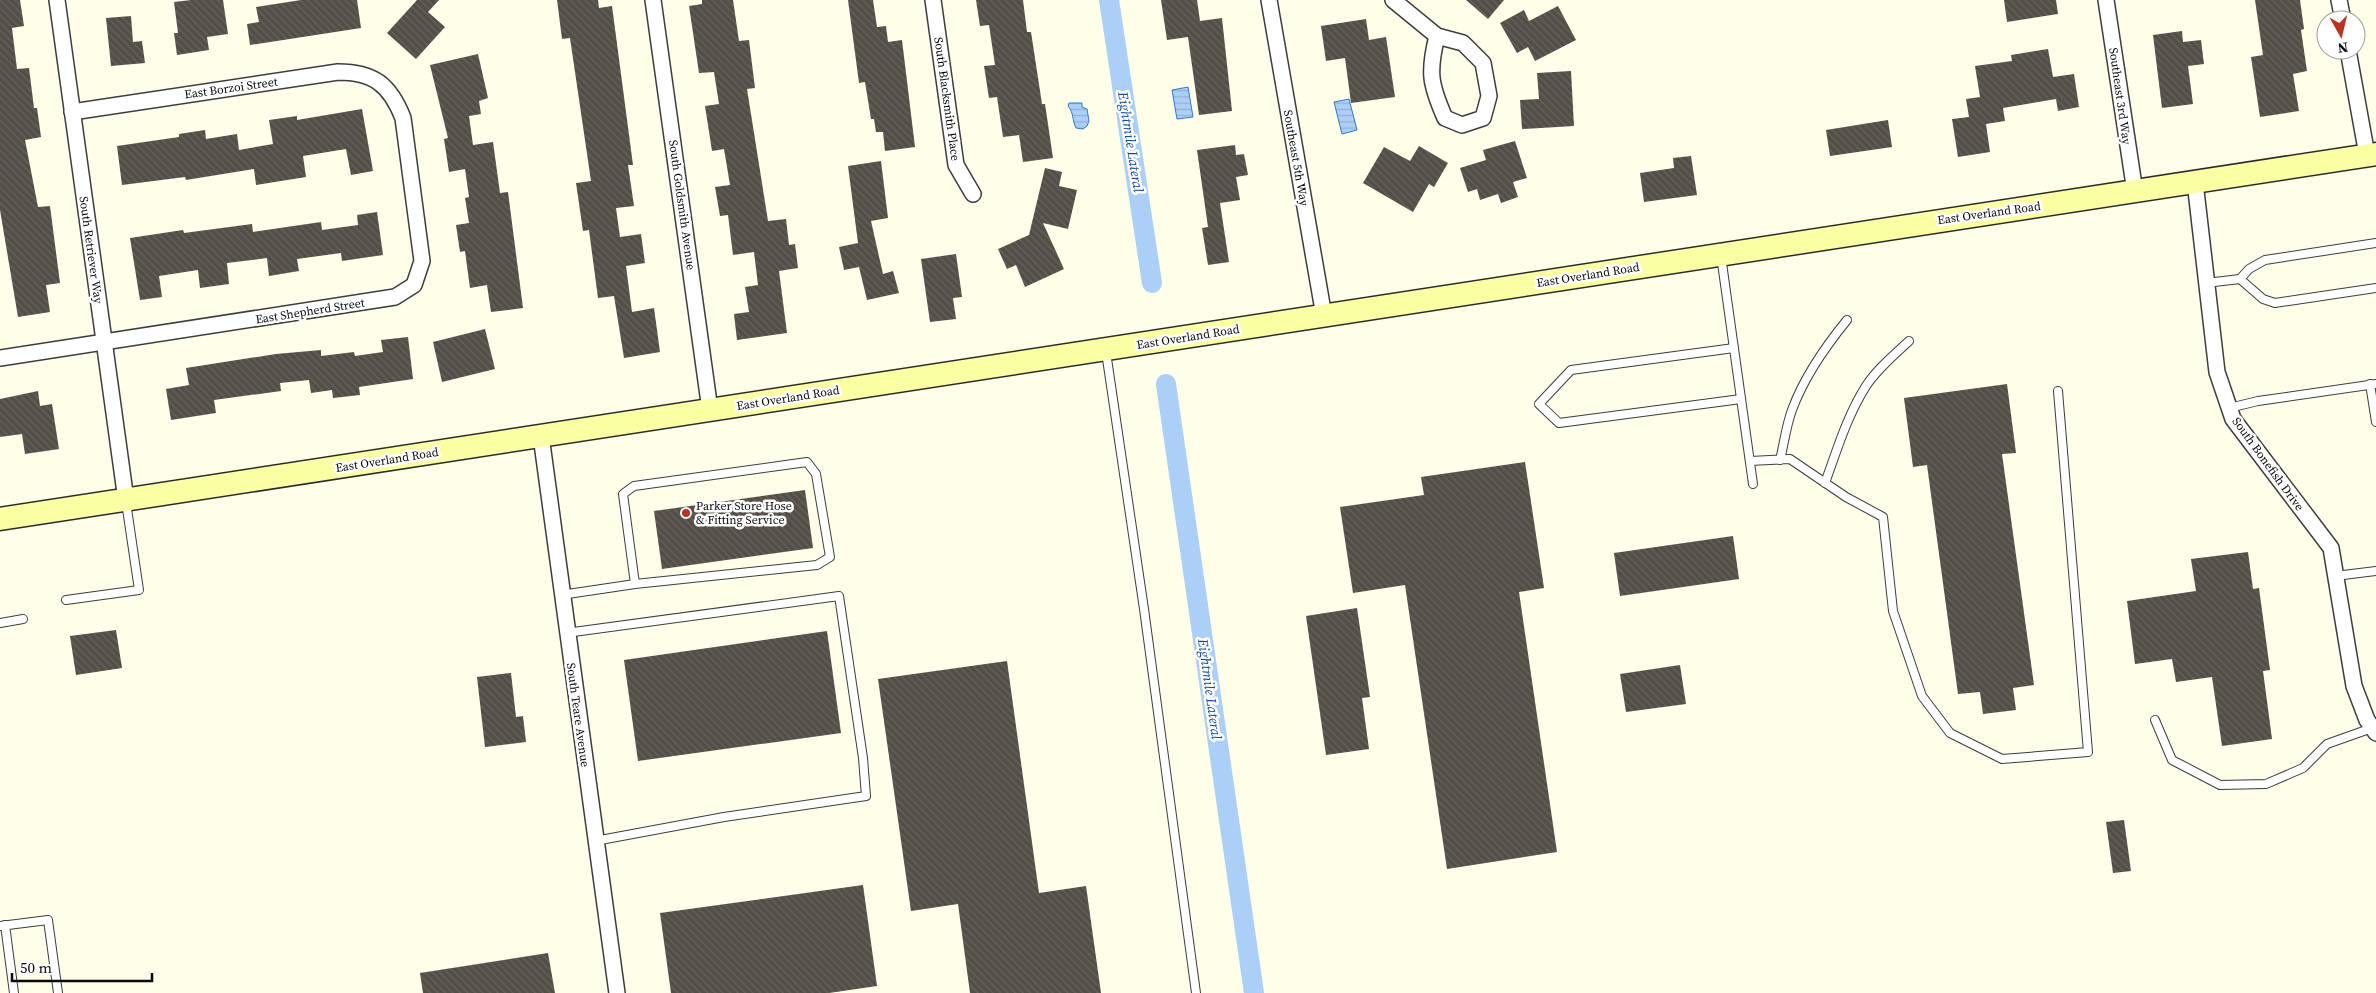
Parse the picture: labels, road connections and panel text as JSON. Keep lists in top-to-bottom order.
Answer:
{
  "streets": {
    "main road": ["East Overland Road"],
    "street": [
      "East Borzoi Street",
      "Southeast 3rd Way",
      "South Blacksmith Place",
      "Southeast 5th Way",
      "South Goldsmith Avenue",
      "South Retriever Way",
      "East Shepherd Street",
      "South Bonefish Drive",
      "South Teare Avenue"
    ]
  },
  "crossings": [
    ["East Borzoi Street", "South Retriever Way"],
    ["East Borzoi Street", "East Shepherd Street"],
    ["Southeast 3rd Way", "East Overland Road"],
    ["Southeast 5th Way", "East Overland Road"],
    ["South Goldsmith Avenue", "East Overland Road"],
    ["East Overland Road", "South Retriever Way"],
    ["East Overland Road", "South Bonefish Drive"],
    ["East Overland Road", "South Teare Avenue"],
    ["South Retriever Way", "East Shepherd Street"]
  ],
  "water": ["Eightmile Lateral"],
  "places": ["Parker Store Hose & Fitting Service"],
  "scale_bar": "50 m",
  "north": "bottom"
}
